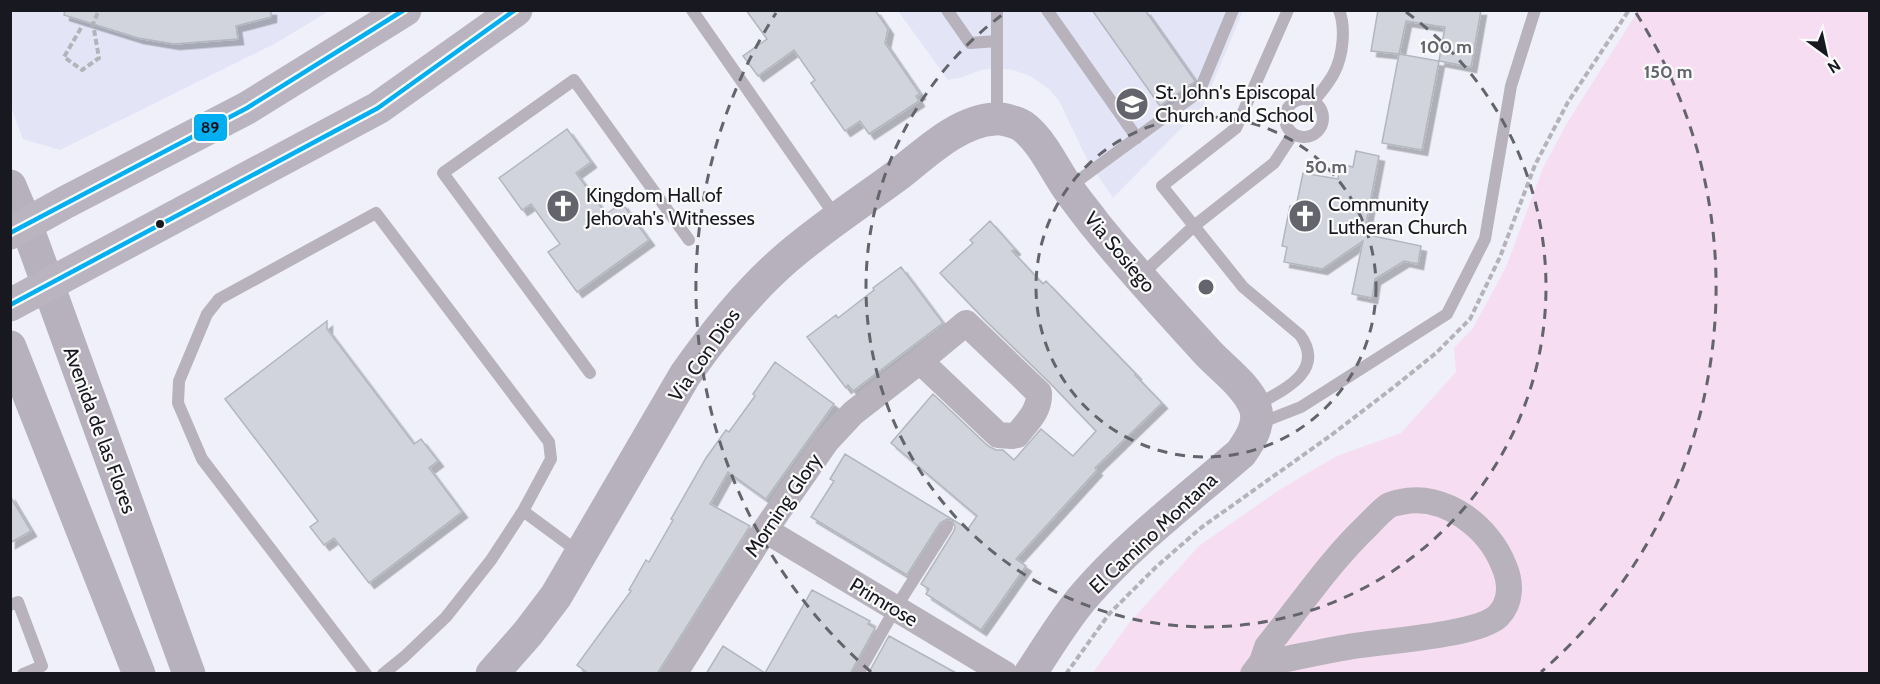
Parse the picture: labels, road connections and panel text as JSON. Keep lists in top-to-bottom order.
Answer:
{
  "streets": {
    "street": [
      "Via Sosiego",
      "Via Con Dios",
      "Avenida de las Flores",
      "Morning Glory",
      "El Camino Montana",
      "Primrose"
    ]
  },
  "crossings": [
    ["Via Sosiego", "Via Con Dios"],
    ["Via Sosiego", "El Camino Montana"],
    ["Morning Glory", "Primrose"]
  ],
  "places": {
    "school or university": ["St. John's Episcopal Church and School"],
    "church": ["Kingdom Hall of Jehovah's Witnesses", "Community Lutheran Church"]
  },
  "lines": ["transit line 89"],
  "north": "bottom right",
  "rings": ["100 m", "150 m", "50 m"]
}
